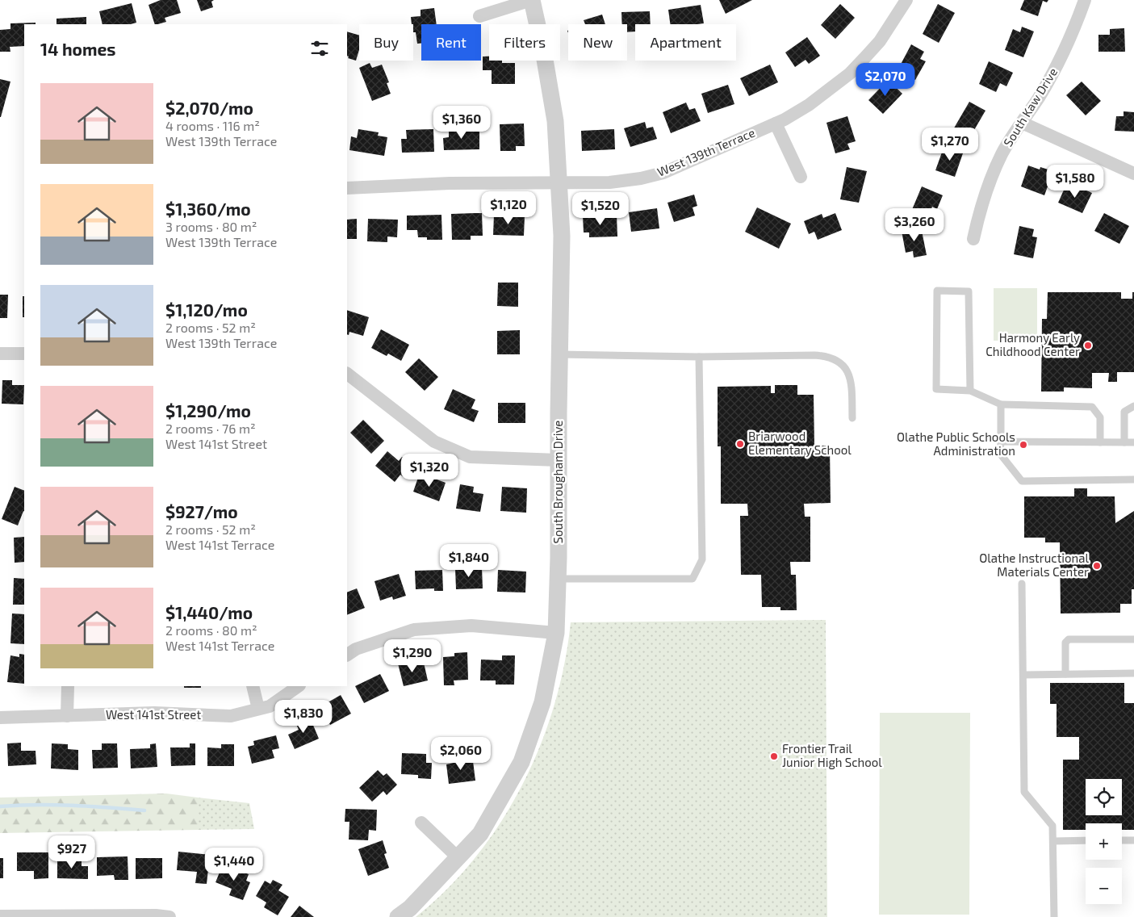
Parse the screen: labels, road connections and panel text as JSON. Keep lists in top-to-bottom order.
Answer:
{
  "streets": {
    "street": [
      "South Kaw Drive",
      "West 139th Terrace",
      "South Brougham Drive",
      "West 141st Street"
    ]
  },
  "crossings": [
    ["West 139th Terrace", "South Brougham Drive"]
  ],
  "places": [
    "Harmony Early Childhood Center",
    "Briarwood Elementary School",
    "Olathe Public Schools Administration",
    "Olathe Instructional Materials Center",
    "Frontier Trail Junior High School"
  ],
  "page": {
    "chip": [
      "Buy",
      "Rent",
      "Filters",
      "New",
      "Apartment"
    ],
    "heading": "14 homes",
    "price": [
      "$2,070",
      "$1,360",
      "$1,270",
      "$1,580",
      "$1,120",
      "$1,520",
      "$3,260",
      "$1,320",
      "$1,840",
      "$1,290",
      "$1,830",
      "$2,060",
      "$927",
      "$1,440"
    ],
    "list": [
      {
        "name": "$2,070/mo",
        "note": "4 rooms · 116 m² · West 139th Terrace"
      },
      {
        "name": "$1,360/mo",
        "note": "3 rooms · 80 m² · West 139th Terrace"
      },
      {
        "name": "$1,120/mo",
        "note": "2 rooms · 52 m² · West 139th Terrace"
      },
      {
        "name": "$1,290/mo",
        "note": "2 rooms · 76 m² · West 141st Street"
      },
      {
        "name": "$927/mo",
        "note": "2 rooms · 52 m² · West 141st Terrace"
      },
      {
        "name": "$1,440/mo",
        "note": "2 rooms · 80 m² · West 141st Terrace"
      }
    ],
    "map_buttons": ["+", "−"]
  }
}
